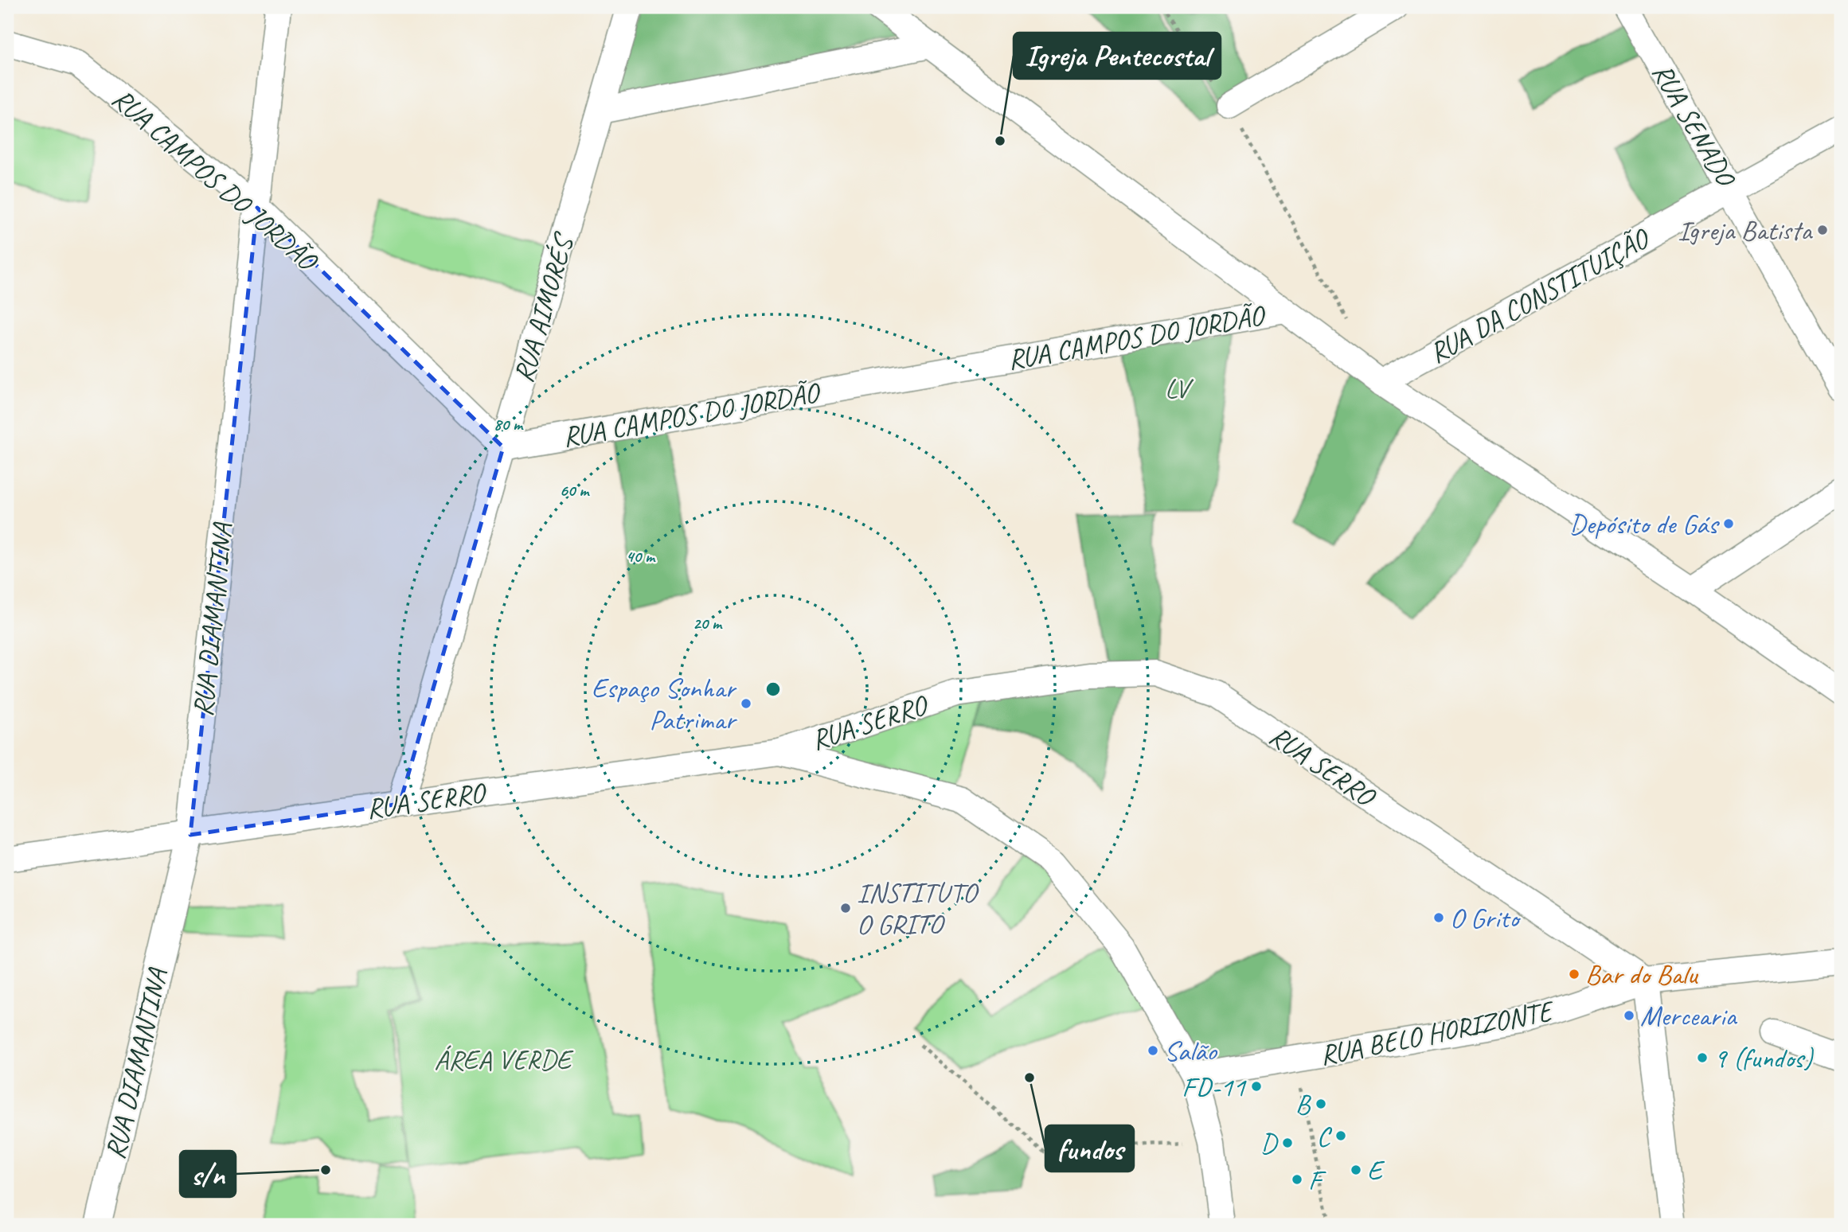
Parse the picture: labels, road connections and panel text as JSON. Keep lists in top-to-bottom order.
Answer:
{
  "streets": {
    "street": [
      "RUA SENADO",
      "RUA CAMPOS DO JORDÃO",
      "RUA DA CONSTITUIÇÃO",
      "RUA AIMORÉS",
      "RUA DIAMANTINA",
      "RUA SERRO",
      "RUA BELO HORIZONTE"
    ]
  },
  "crossings": [
    ["RUA SENADO", "RUA DA CONSTITUIÇÃO"],
    ["RUA CAMPOS DO JORDÃO", "RUA AIMORÉS"],
    ["RUA CAMPOS DO JORDÃO", "RUA DIAMANTINA"],
    ["RUA AIMORÉS", "RUA SERRO"],
    ["RUA DIAMANTINA", "RUA SERRO"],
    ["RUA SERRO", "RUA BELO HORIZONTE"]
  ],
  "parks": ["LV", "ÁREA VERDE"],
  "places": [
    "Igreja Pentecostal",
    "Igreja Batista",
    "Depósito de Gás",
    "Espaço Sonhar Patrimar",
    "INSTITUTO O GRITO",
    "O Grito",
    "Bar do Balu",
    "Mercearia",
    "Salão",
    "9 (fundos)",
    "fundos",
    "FD-11",
    "B",
    "C",
    "D",
    "s/n",
    "E",
    "F"
  ],
  "rings": [
    "80 m",
    "60 m",
    "40 m",
    "20 m"
  ]
}
